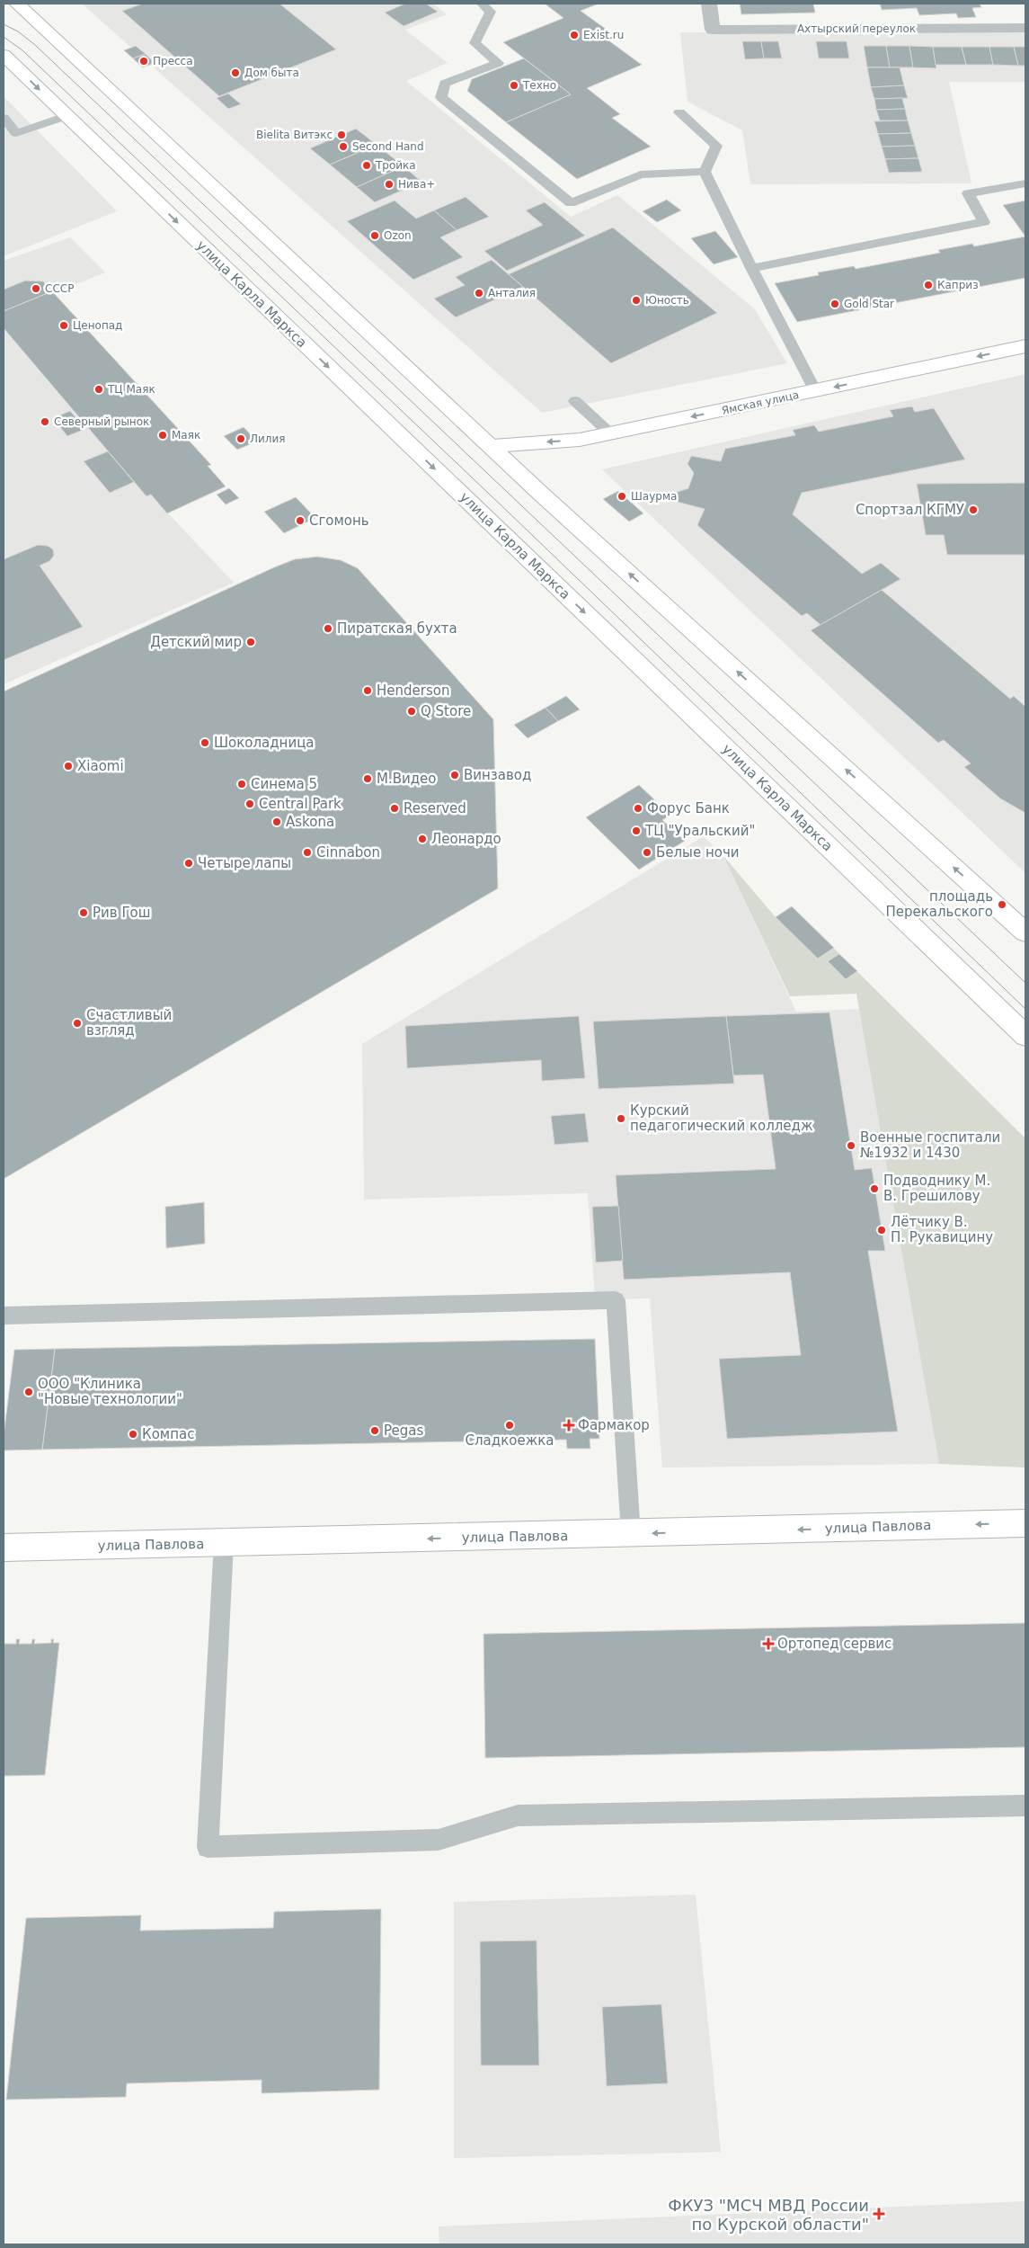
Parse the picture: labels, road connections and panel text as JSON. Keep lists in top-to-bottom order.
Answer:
{
  "streets": {
    "main road": ["улица Карла Маркса", "Ямская улица", "улица Павлова"],
    "street": ["Ахтырский переулок"]
  },
  "one_way": ["Ямская улица", "улица Павлова"],
  "places": {
    "other": [
      "Exist.ru",
      "Пресса",
      "Дом быта",
      "Техно",
      "Bielita Витэкс",
      "Second Hand",
      "Тройка",
      "Нива+",
      "Ozon",
      "Каприз",
      "СССР",
      "Анталия",
      "Юность",
      "Gold Star",
      "Ценопад",
      "ТЦ Маяк",
      "Северный рынок",
      "Маяк",
      "Лилия",
      "Шаурма",
      "Спортзал КГМУ",
      "Сгомонь",
      "Пиратская бухта",
      "Детский мир",
      "Henderson",
      "Q Store",
      "Шоколадница",
      "Xiaomi",
      "Винзавод",
      "М.Видео",
      "Синема 5",
      "Central Park",
      "Reserved",
      "Форус Банк",
      "Askona",
      "ТЦ \"Уральский\"",
      "Леонардо",
      "Cinnabon",
      "Белые ночи",
      "Четыре лапы",
      "площадь Перекальского",
      "Рив Гош",
      "Счастливый взгляд",
      "Курский педагогический колледж",
      "Военные госпитали №1932 и 1430",
      "Подводнику М. В. Грешилову",
      "Лётчику В. П. Рукавицину",
      "ООО \"Клиника \"Новые технологии\"",
      "Сладкоежка",
      "Pegas",
      "Компас"
    ],
    "health": ["Фармакор", "Ортопед сервис", "ФКУЗ \"МСЧ МВД России по Курской области\""]
  }
}
